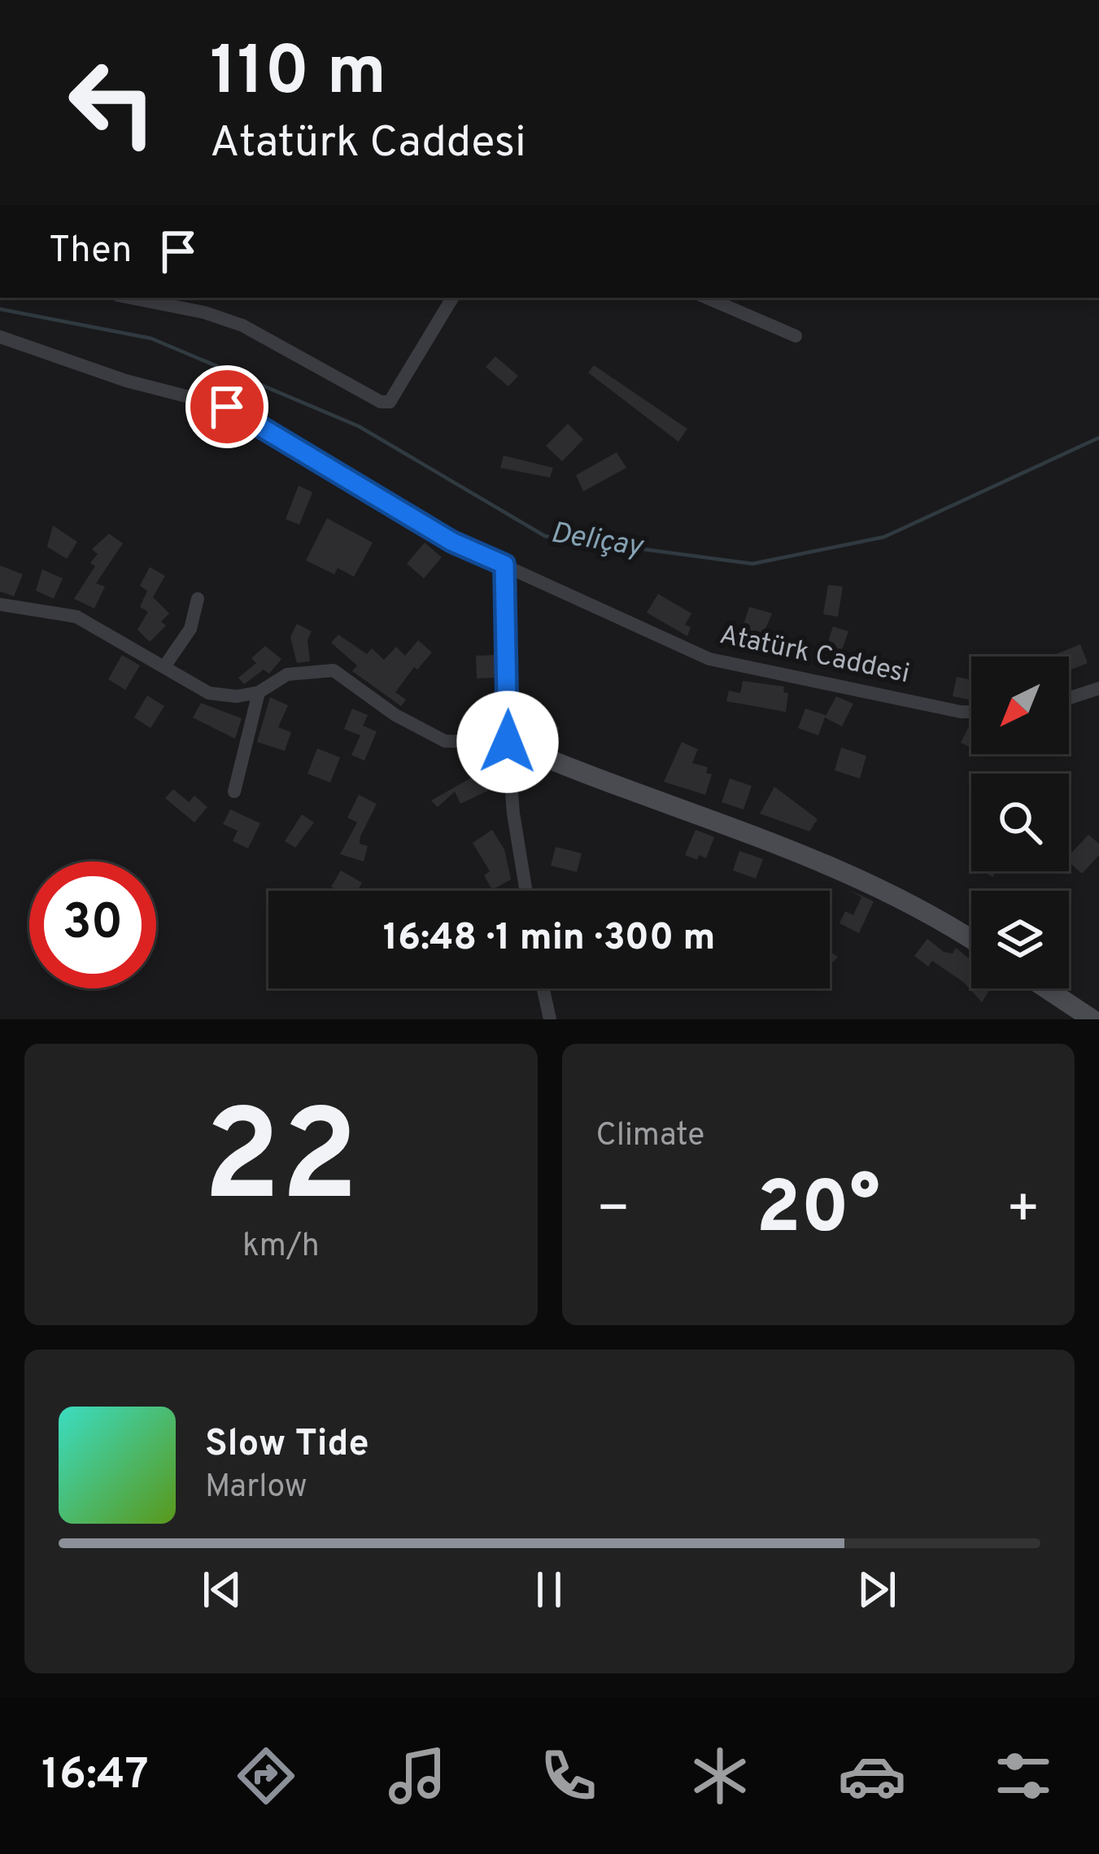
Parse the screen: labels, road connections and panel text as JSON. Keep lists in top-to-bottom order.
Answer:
{
  "streets": {
    "street": ["Atatürk Caddesi"]
  },
  "water": ["Deliçay"],
  "north": "bottom left",
  "page": {
    "turn": ["110 m", "Atatürk Caddesi"],
    "then": "Then",
    "limit": "30",
    "trip": "16:48 · 1 min · 300 m",
    "tile": [
      ["22", "km/h"],
      "Climate"
    ],
    "heat": ["−", "20°", "+"],
    "song": ["Slow Tide", "Marlow"],
    "tabs": "16:47"
  }
}
